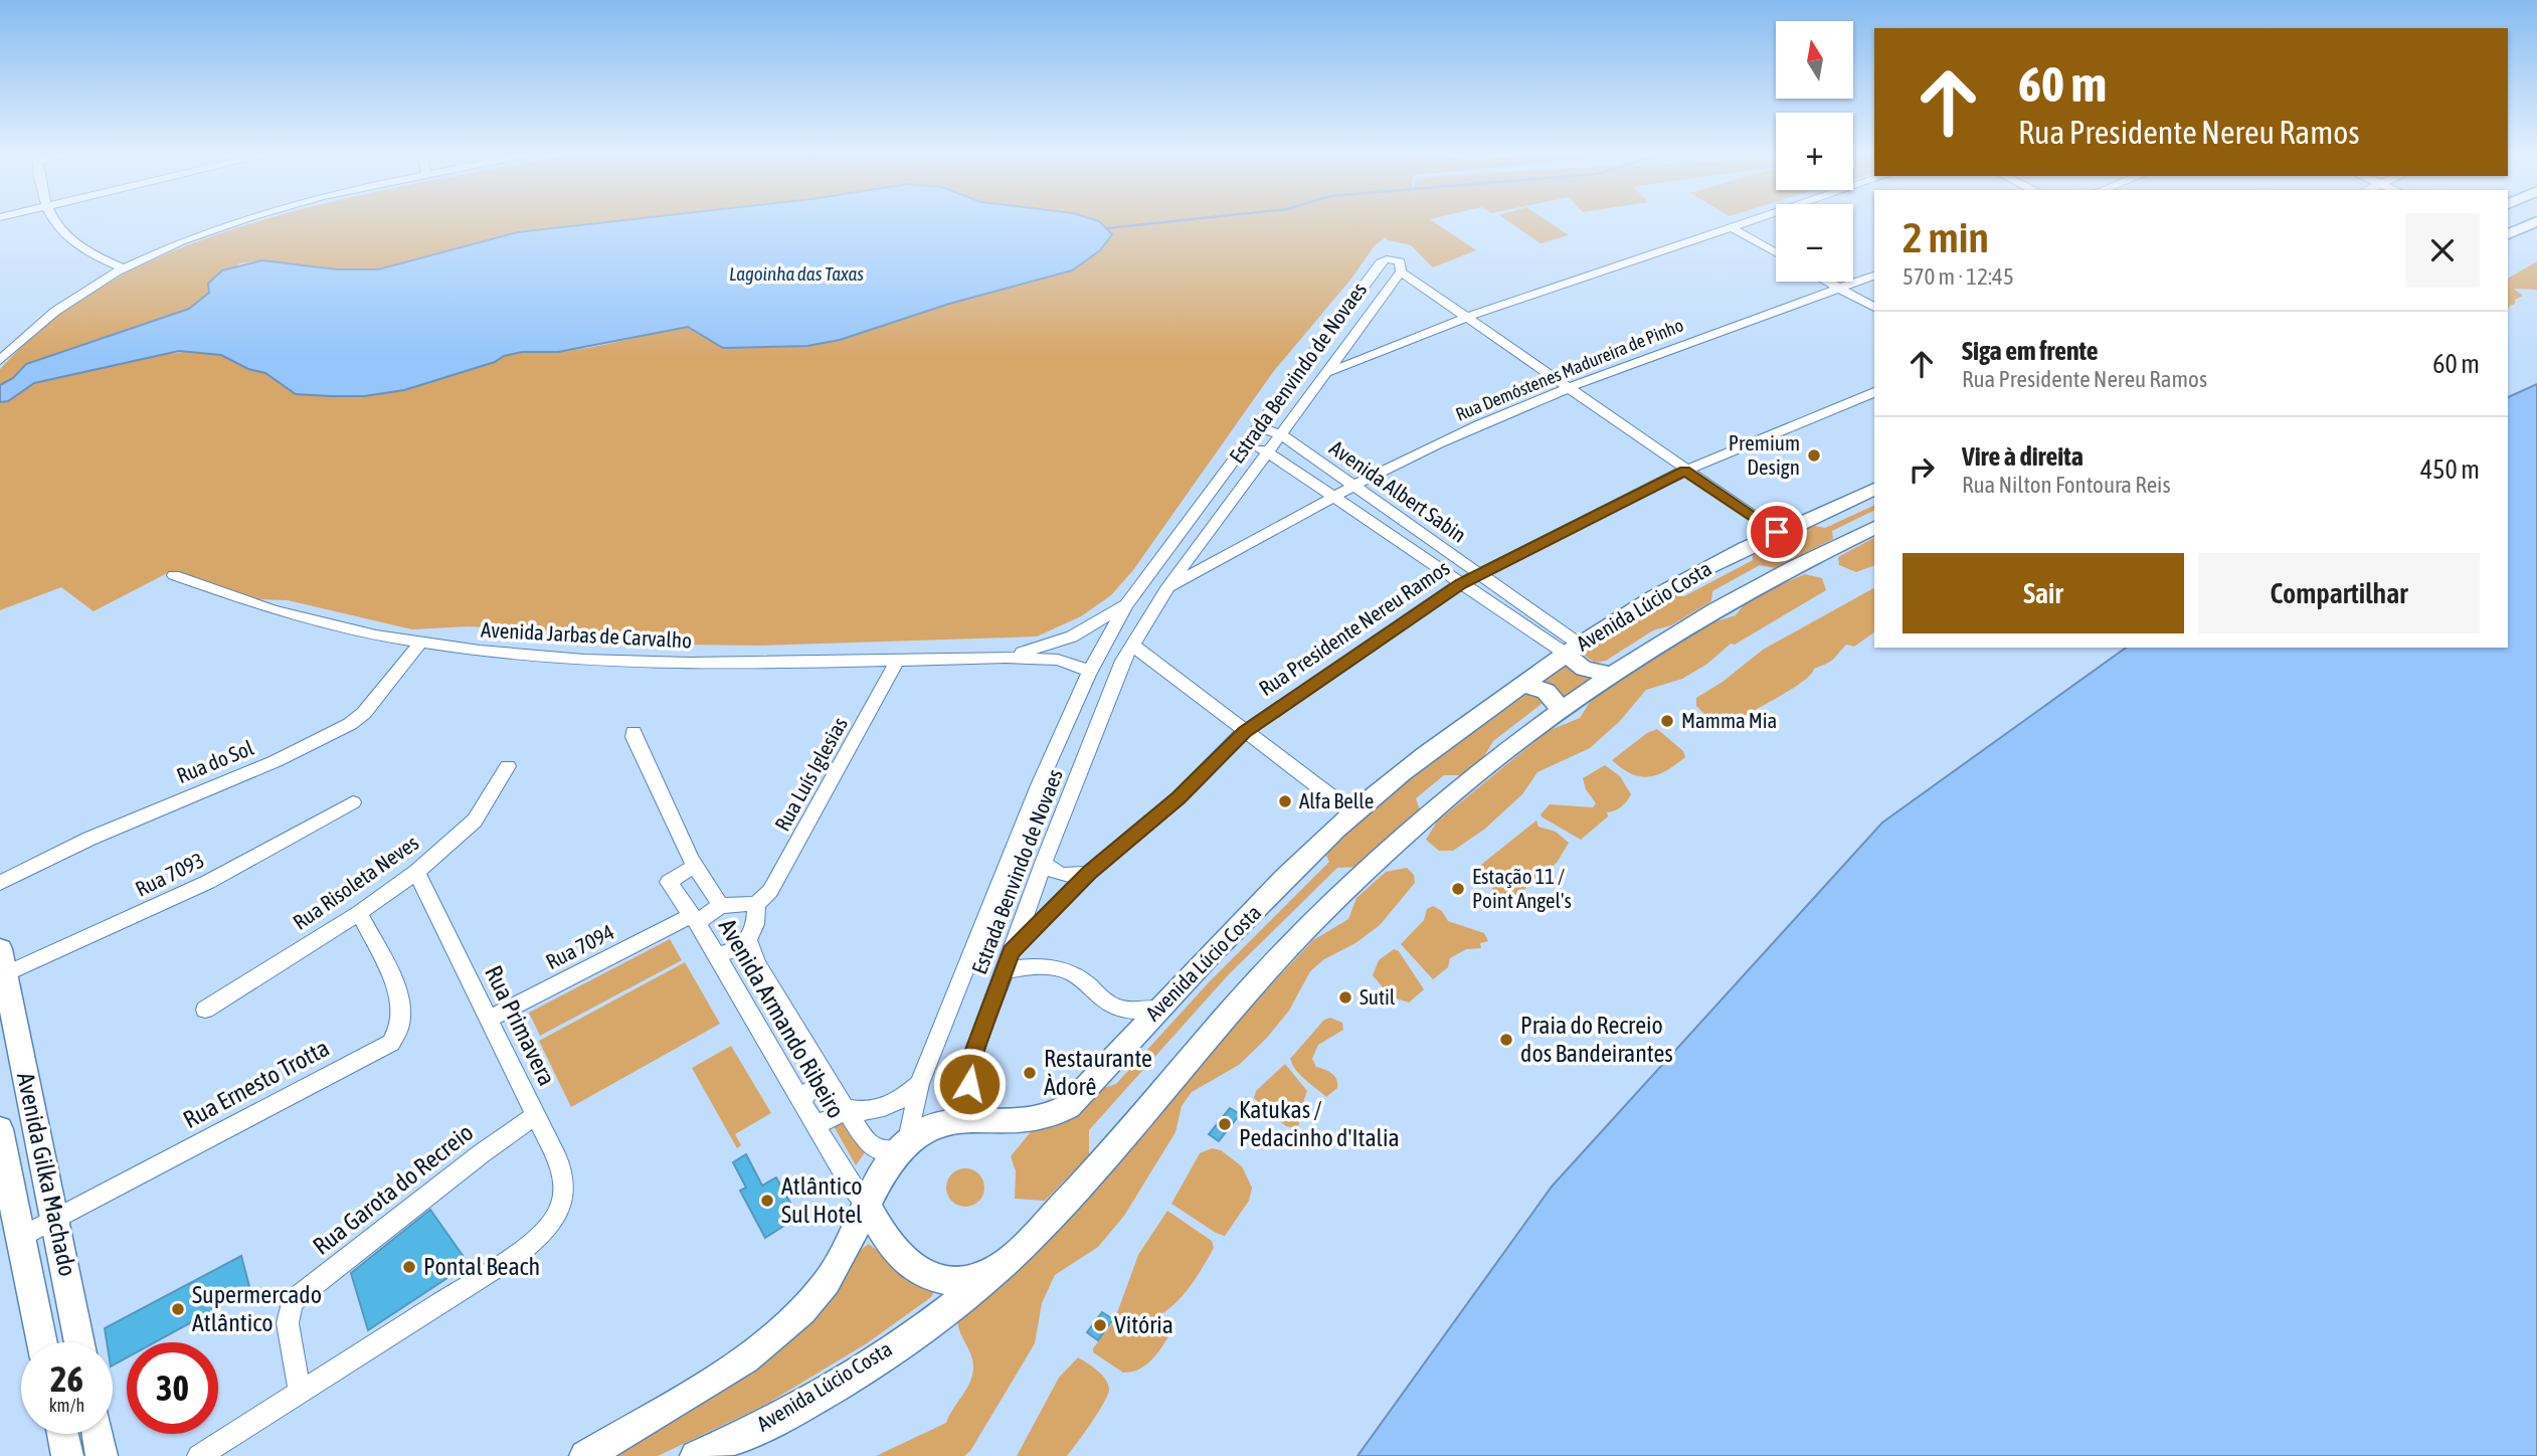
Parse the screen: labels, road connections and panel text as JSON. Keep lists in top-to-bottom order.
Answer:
{
  "streets": {
    "main road": ["Avenida Lúcio Costa", "Avenida Gilka Machado"],
    "street": [
      "Rua Demóstenes Madureira de Pinho",
      "Estrada Benvindo de Novaes",
      "Avenida Albert Sabin",
      "Rua Presidente Nereu Ramos",
      "Avenida Jarbas de Carvalho",
      "Rua do Sol",
      "Rua Luís Iglesias",
      "Rua 7093",
      "Rua Risoleta Neves",
      "Rua 7094",
      "Avenida Armando Ribeiro",
      "Rua Primavera",
      "Rua Ernesto Trotta",
      "Rua Garota do Recreio"
    ]
  },
  "crossings": [
    ["Rua Demóstenes Madureira de Pinho", "Estrada Benvindo de Novaes"],
    ["Rua Demóstenes Madureira de Pinho", "Avenida Albert Sabin"],
    ["Estrada Benvindo de Novaes", "Avenida Albert Sabin"],
    ["Estrada Benvindo de Novaes", "Avenida Lúcio Costa"],
    ["Estrada Benvindo de Novaes", "Rua Presidente Nereu Ramos"],
    ["Estrada Benvindo de Novaes", "Avenida Jarbas de Carvalho"],
    ["Estrada Benvindo de Novaes", "Avenida Armando Ribeiro"],
    ["Avenida Albert Sabin", "Avenida Lúcio Costa"],
    ["Avenida Albert Sabin", "Rua Presidente Nereu Ramos"],
    ["Avenida Lúcio Costa", "Avenida Armando Ribeiro"],
    ["Avenida Jarbas de Carvalho", "Rua do Sol"],
    ["Avenida Jarbas de Carvalho", "Rua Luís Iglesias"],
    ["Rua Luís Iglesias", "Avenida Armando Ribeiro"],
    ["Rua 7093", "Avenida Gilka Machado"],
    ["Rua Risoleta Neves", "Rua Primavera"],
    ["Rua Risoleta Neves", "Rua Ernesto Trotta"],
    ["Rua 7094", "Avenida Armando Ribeiro"],
    ["Rua 7094", "Rua Primavera"],
    ["Rua Primavera", "Rua Garota do Recreio"],
    ["Rua Ernesto Trotta", "Avenida Gilka Machado"]
  ],
  "water": ["Lagoinha das Taxas"],
  "places": [
    "Premium Design",
    "Mamma Mia",
    "Alfa Belle",
    "Estação 11 / Point Angel's",
    "Sutil",
    "Praia do Recreio dos Bandeirantes",
    "Restaurante Àdorê",
    "Katukas / Pedacinho d'Italia",
    "Atlântico Sul Hotel",
    "Pontal Beach",
    "Supermercado Atlântico",
    "Vitória"
  ],
  "north": "top",
  "page": {
    "map_buttons": ["+", "−"],
    "turn": ["60 m", "Rua Presidente Nereu Ramos"],
    "heading": ["2 min", "570 m · 12:45"],
    "list": [
      {
        "name": "Siga em frente",
        "note": "Rua Presidente Nereu Ramos",
        "value": "60 m"
      },
      {
        "name": "Vire à direita",
        "note": "Rua Nilton Fontoura Reis",
        "value": "450 m"
      }
    ],
    "buttons": ["Sair", "Compartilhar"],
    "speed": "26 km/h",
    "limit": "30"
  }
}
